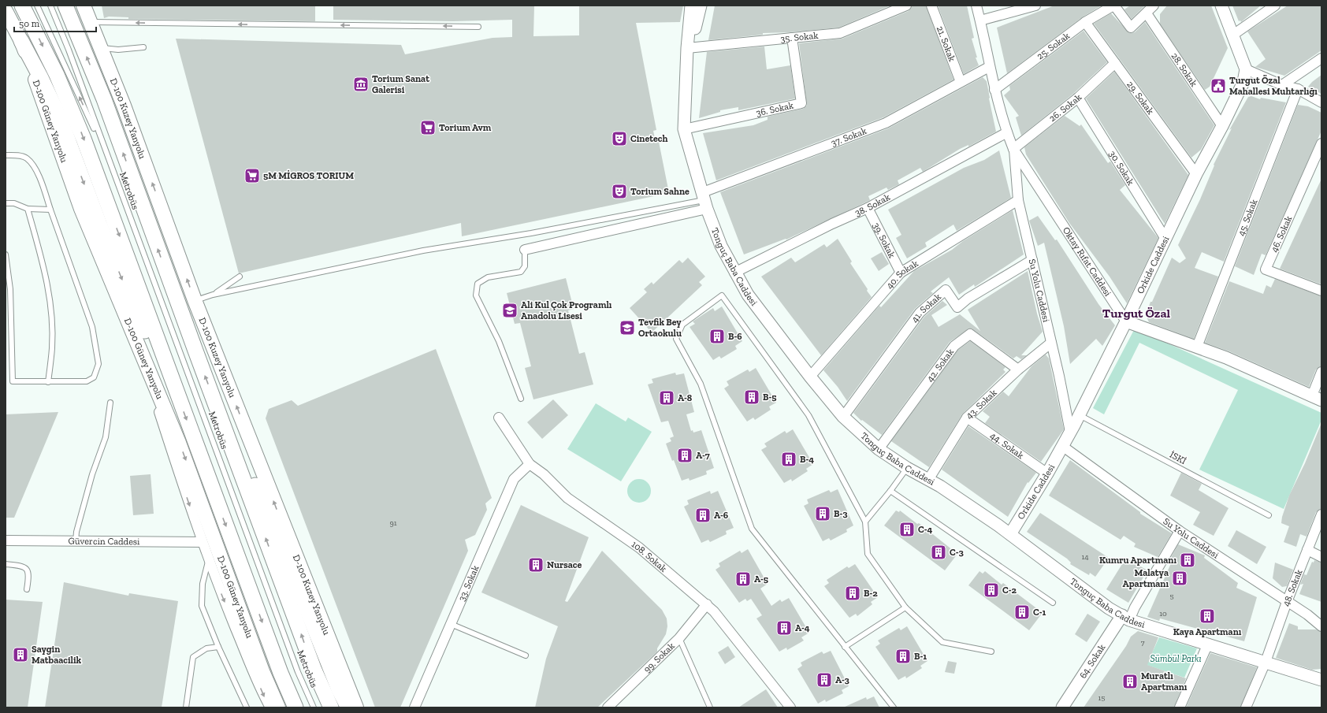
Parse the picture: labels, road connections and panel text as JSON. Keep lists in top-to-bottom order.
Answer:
{
  "streets": {
    "main road": ["D-100 Kuzey Yanyolu", "D-100 Güney Yanyolu"],
    "street": [
      "35. Sokak",
      "21. Sokak",
      "25. Sokak",
      "28. Sokak",
      "29. Sokak",
      "26. Sokak",
      "36. Sokak",
      "37. Sokak",
      "30. Sokak",
      "38. Sokak",
      "45. Sokak",
      "46. Sokak",
      "39. Sokak",
      "Oktay Rıfat Caddesi",
      "Orkide Caddesi",
      "Tonguç Baba Caddesi",
      "40. Sokak",
      "Su Yolu Caddesi",
      "41. Sokak",
      "42. Sokak",
      "43. Sokak",
      "44. Sokak",
      "Güvercin Caddesi",
      "108. Sokak",
      "33. Sokak",
      "48. Sokak",
      "99. Sokak",
      "64. Sokak"
    ],
    "lane": ["Metrobüs", "İSKİ"]
  },
  "crossings": [
    ["35. Sokak", "36. Sokak"],
    ["35. Sokak", "Tonguç Baba Caddesi"],
    ["21. Sokak", "37. Sokak"],
    ["25. Sokak", "29. Sokak"],
    ["25. Sokak", "Oktay Rıfat Caddesi"],
    ["28. Sokak", "Orkide Caddesi"],
    ["29. Sokak", "26. Sokak"],
    ["29. Sokak", "Orkide Caddesi"],
    ["26. Sokak", "30. Sokak"],
    ["26. Sokak", "Oktay Rıfat Caddesi"],
    ["26. Sokak", "Su Yolu Caddesi"],
    ["36. Sokak", "Tonguç Baba Caddesi"],
    ["37. Sokak", "Oktay Rıfat Caddesi"],
    ["37. Sokak", "Tonguç Baba Caddesi"],
    ["30. Sokak", "Orkide Caddesi"],
    ["38. Sokak", "39. Sokak"],
    ["38. Sokak", "Oktay Rıfat Caddesi"],
    ["38. Sokak", "Tonguç Baba Caddesi"],
    ["39. Sokak", "40. Sokak"],
    ["Oktay Rıfat Caddesi", "Orkide Caddesi"],
    ["Oktay Rıfat Caddesi", "Su Yolu Caddesi"],
    ["Orkide Caddesi", "Tonguç Baba Caddesi"],
    ["Orkide Caddesi", "Su Yolu Caddesi"],
    ["Orkide Caddesi", "44. Sokak"],
    ["Orkide Caddesi", "İSKİ"],
    ["Tonguç Baba Caddesi", "40. Sokak"],
    ["Tonguç Baba Caddesi", "41. Sokak"],
    ["Tonguç Baba Caddesi", "42. Sokak"],
    ["Tonguç Baba Caddesi", "43. Sokak"],
    ["Tonguç Baba Caddesi", "48. Sokak"],
    ["Tonguç Baba Caddesi", "64. Sokak"],
    ["40. Sokak", "Su Yolu Caddesi"],
    ["Su Yolu Caddesi", "41. Sokak"],
    ["Su Yolu Caddesi", "43. Sokak"],
    ["Su Yolu Caddesi", "48. Sokak"],
    ["Su Yolu Caddesi", "64. Sokak"],
    ["42. Sokak", "43. Sokak"],
    ["43. Sokak", "44. Sokak"],
    ["108. Sokak", "33. Sokak"],
    ["108. Sokak", "99. Sokak"]
  ],
  "one_way": ["D-100 Kuzey Yanyolu", "D-100 Güney Yanyolu"],
  "districts": ["Turgut Özal"],
  "parks": ["Sümbül Parkı"],
  "places": {
    "museum": ["Torium Sanat Galerisi"],
    "public building": ["Turgut Özal Mahallesi Muhtarlığı"],
    "supermarket": ["Torium Avm", "5M MİGROS TORIUM"],
    "theatre": ["Cinetech", "Torium Sahne"],
    "school or university": ["Ali Kul Çok Programlı Anadolu Lisesi", "Tevfik Bey Ortaokulu"],
    "building": [
      "B-6",
      "B-5",
      "A-8",
      "A-7",
      "B-4",
      "B-3",
      "A-6",
      "C-4",
      "C-3",
      "Kumru Apartmanı",
      "Nursace",
      "Malatya Apartmanı",
      "A-5",
      "C-2",
      "B-2",
      "C-1",
      "Kaya Apartmanı",
      "A-4",
      "Saygin Matbaacilik",
      "B-1",
      "A-3",
      "Muratlı Apartmanı"
    ]
  },
  "house_numbers": [
    "91",
    "14",
    "5",
    "10",
    "7",
    "15"
  ],
  "scale_bar": "50 m"
}
